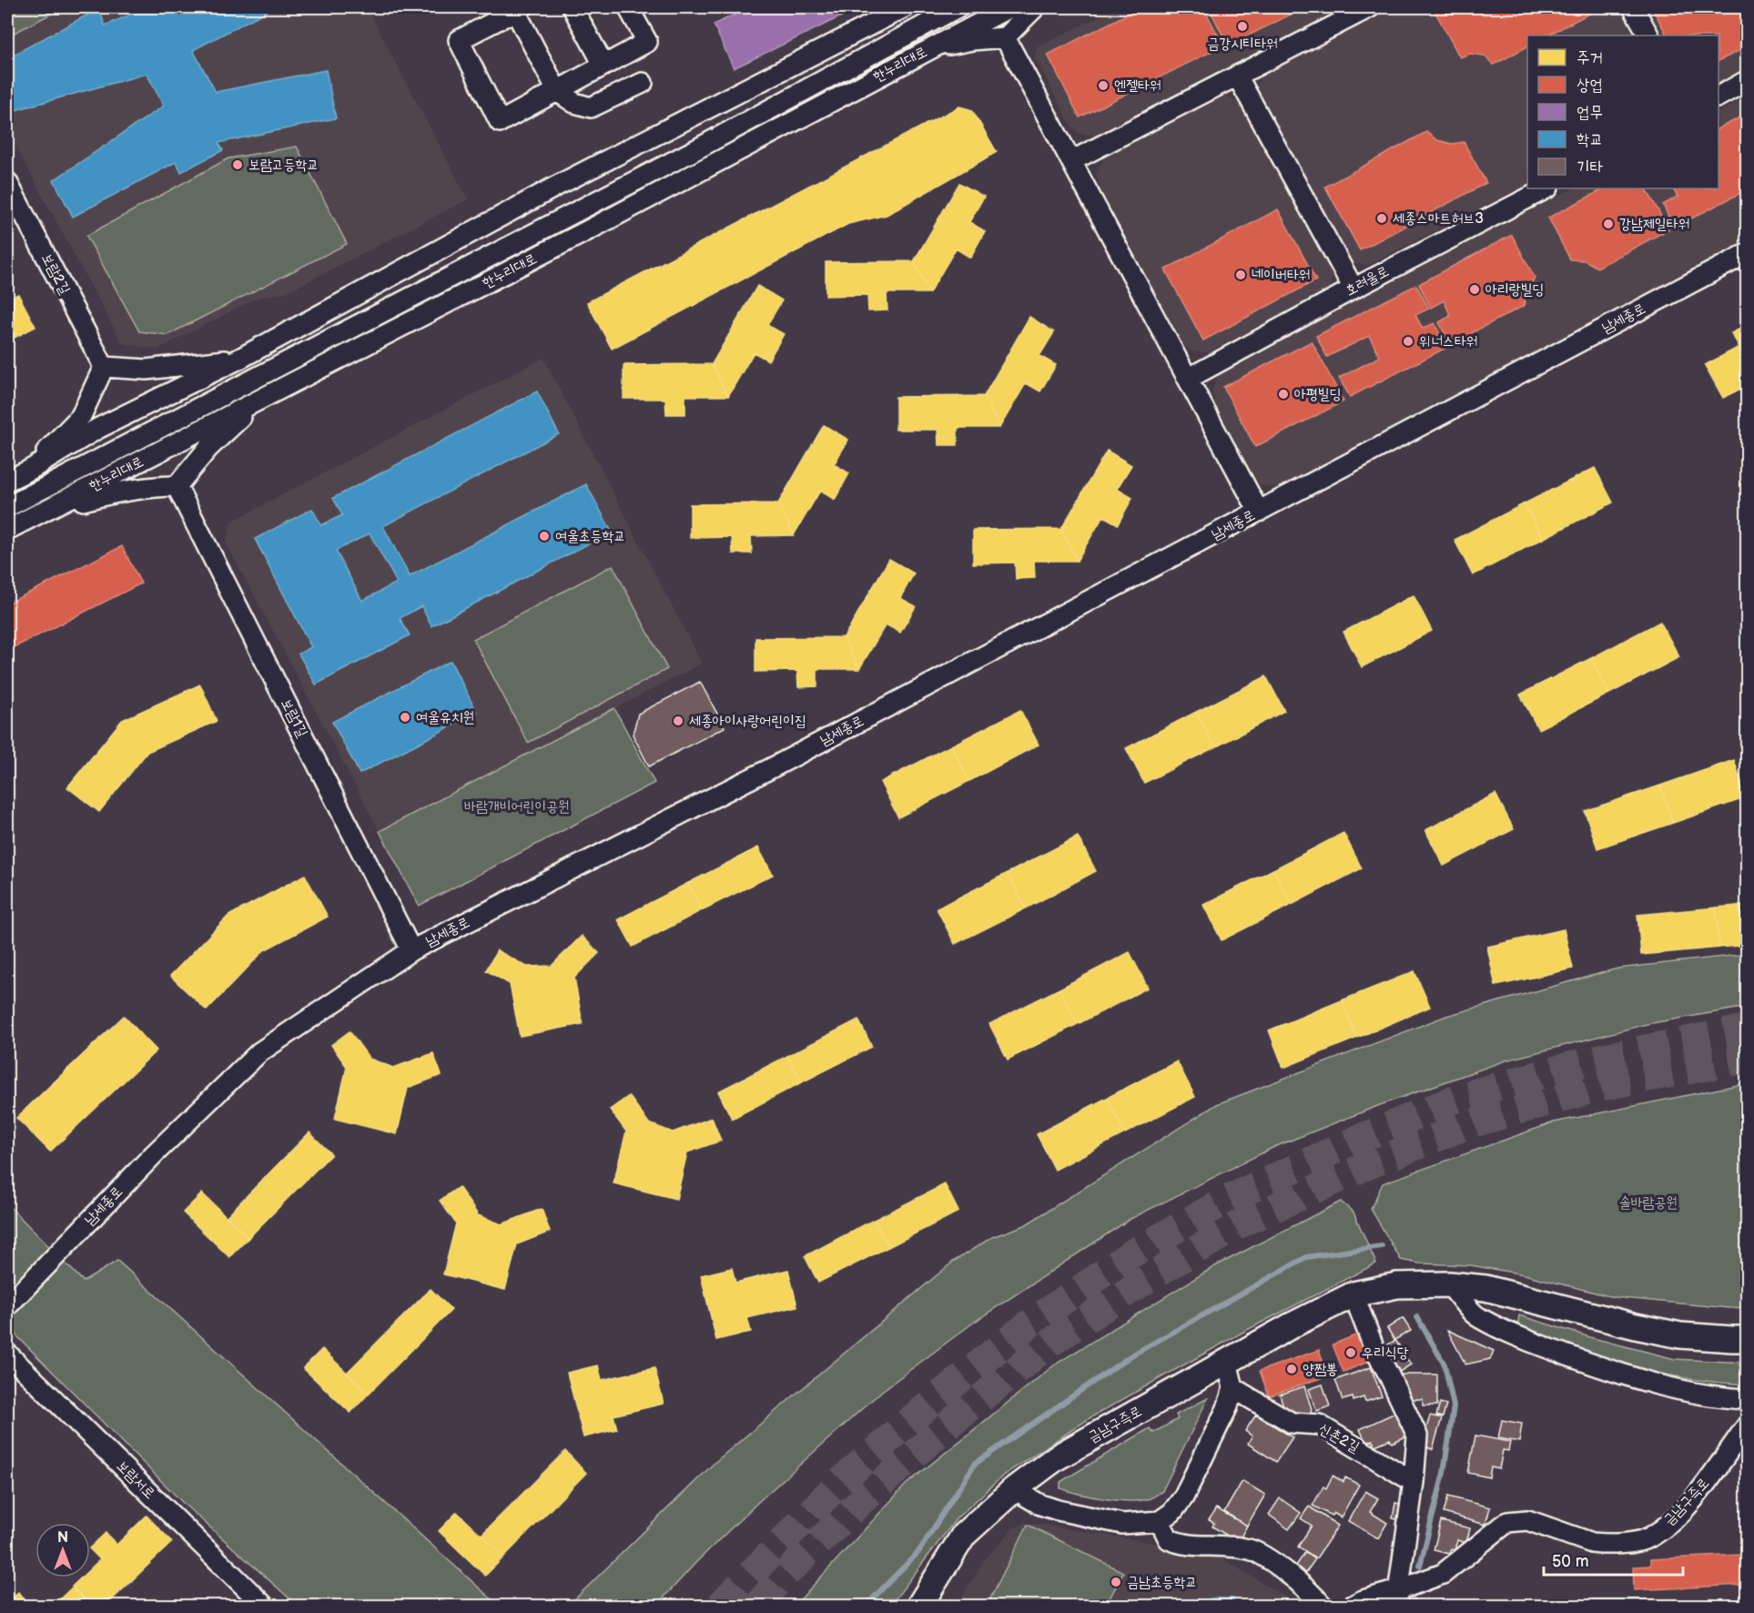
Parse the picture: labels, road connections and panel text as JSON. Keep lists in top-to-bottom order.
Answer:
{
  "streets": {
    "main road": ["금남구즉로"],
    "street": [
      "한누리대로",
      "보람2길",
      "호려울로",
      "남세종로",
      "보람1길",
      "신촌2길",
      "보람서로"
    ]
  },
  "crossings": [
    ["남세종로", "보람1길"]
  ],
  "parks": ["바람개비어린이공원", "솔바람공원"],
  "places": [
    "금강시티타워",
    "엔젤타워",
    "보람고등학교",
    "세종스마트허브3",
    "강남제일타워",
    "네이버타워",
    "아리랑빌딩",
    "위너스타워",
    "아평빌딩",
    "여울초등학교",
    "여울유치원",
    "세종아이사랑어린이집",
    "우리식당",
    "양짬뽕",
    "금남초등학교"
  ],
  "legend": [
    "주거",
    "상업",
    "업무",
    "학교",
    "기타"
  ],
  "scale_bar": "50 m",
  "north": "top"
}
